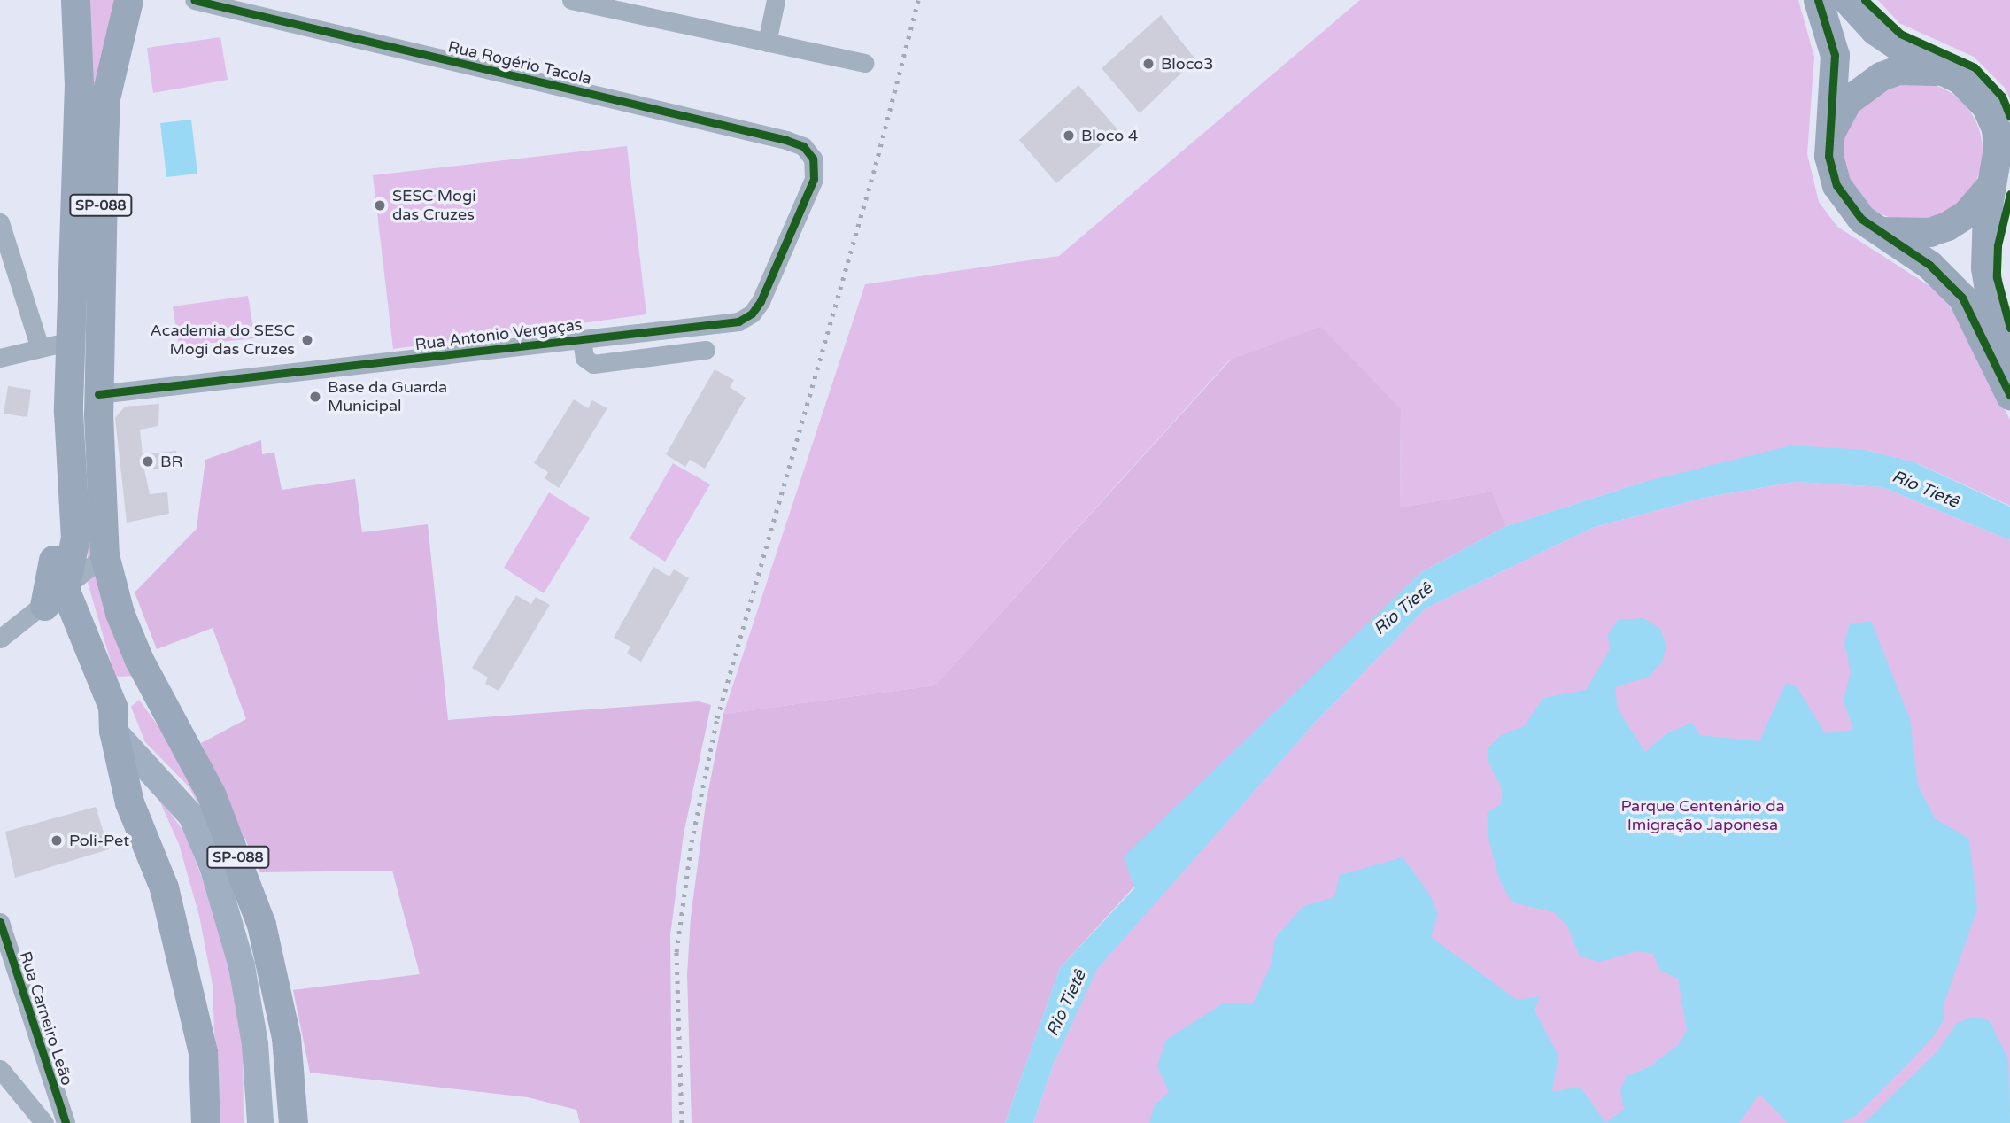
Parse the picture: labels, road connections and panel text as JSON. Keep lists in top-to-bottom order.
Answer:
{
  "streets": {
    "main road": ["SP-088"],
    "street": ["Rua Rogério Tacola", "Rua Antonio Vergaças", "Rua Carneiro Leão"]
  },
  "crossings": [
    ["Rua Rogério Tacola", "Rua Antonio Vergaças"],
    ["SP-088", "Rua Antonio Vergaças"]
  ],
  "water": ["Rio Tietê"],
  "parks": ["Parque Centenário da Imigração Japonesa"],
  "places": [
    "Bloco3",
    "Bloco 4",
    "SESC Mogi das Cruzes",
    "Academia do SESC Mogi das Cruzes",
    "Base da Guarda Municipal",
    "BR",
    "Poli-Pet"
  ]
}
